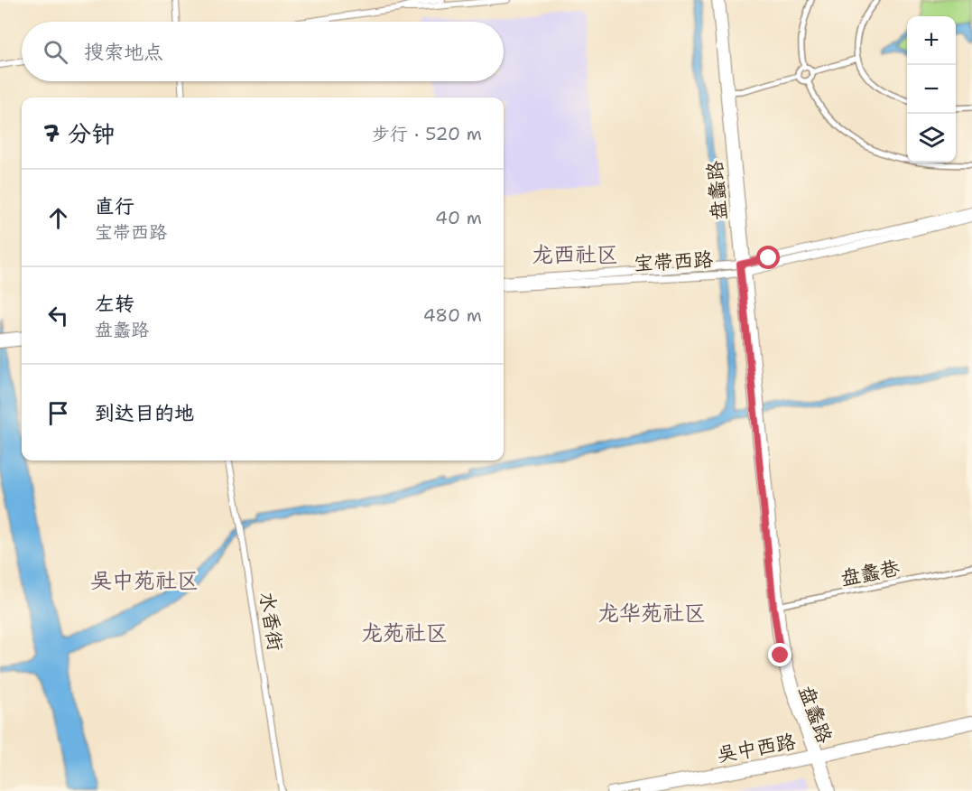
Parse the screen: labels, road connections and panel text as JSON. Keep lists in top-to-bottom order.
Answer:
{
  "streets": {
    "main road": ["盘蠡路", "宝带西路", "吴中西路"],
    "street": ["盘蠡巷", "水香街"]
  },
  "crossings": [
    ["盘蠡路", "宝带西路"],
    ["盘蠡路", "盘蠡巷"],
    ["盘蠡路", "吴中西路"]
  ],
  "districts": [
    "龙西社区",
    "吴中苑社区",
    "龙华苑社区",
    "龙苑社区"
  ],
  "page": {
    "map_buttons": ["+", "−"],
    "search": "搜索地点",
    "heading": ["7 分钟", "步行 · 520 m"],
    "list": [
      ["直行", "宝带西路", "40 m"],
      ["左转", "盘蠡路", "480 m"],
      "到达目的地"
    ]
  }
}
